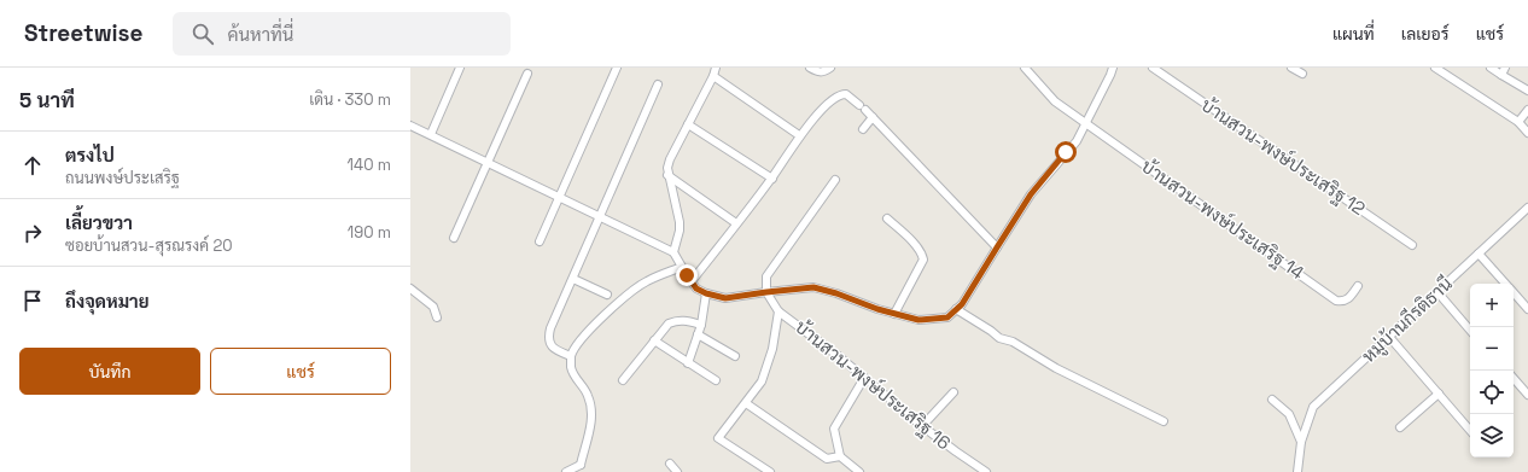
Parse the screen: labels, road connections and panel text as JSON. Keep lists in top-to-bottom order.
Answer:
{
  "streets": {
    "street": [
      "บ้านสวน-พงษ์ประเสริฐ 12",
      "บ้านสวน-พงษ์ประเสริฐ 14",
      "หมู่บ้านกีรติธานี",
      "บ้านสวน-พงษ์ประเสริฐ 16"
    ]
  },
  "page": {
    "header": "Streetwise",
    "search": "ค้นหาที่นี่",
    "nav": ["แผนที่", "เลเยอร์", "แชร์"],
    "heading": ["5 นาที", "เดิน · 330 m"],
    "list": [
      ["ตรงไป", "ถนนพงษ์ประเสริฐ", "140 m"],
      ["เลี้ยวขวา", "ซอยบ้านสวน-สุรณรงค์ 20", "190 m"],
      "ถึงจุดหมาย"
    ],
    "map_buttons": ["+", "−"],
    "buttons": ["บันทึก", "แชร์"]
  }
}
